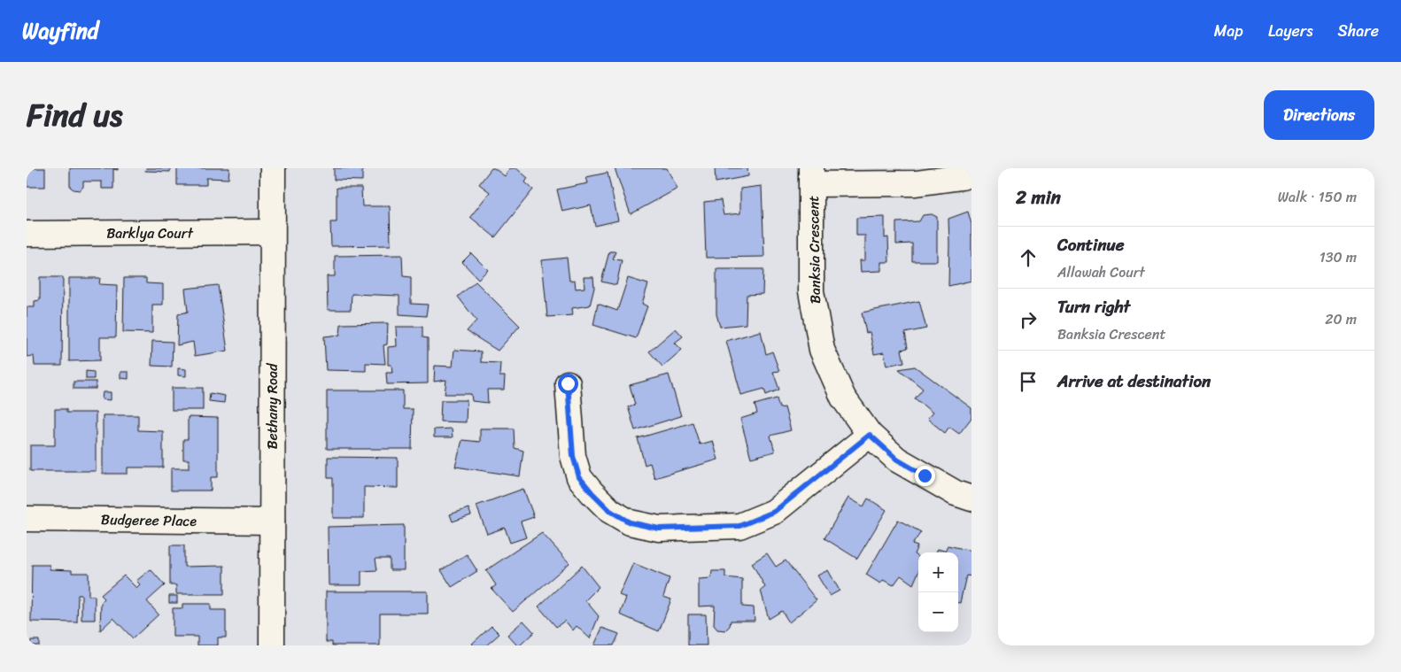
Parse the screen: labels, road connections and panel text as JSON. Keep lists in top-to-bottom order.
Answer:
{
  "streets": {
    "street": [
      "Barklya Court",
      "Banksia Crescent",
      "Bethany Road",
      "Budgeree Place"
    ]
  },
  "crossings": [
    ["Barklya Court", "Bethany Road"],
    ["Bethany Road", "Budgeree Place"]
  ],
  "page": {
    "header": "Wayfind",
    "nav": ["Map", "Layers", "Share"],
    "title": "Find us",
    "buttons": "Directions",
    "heading": ["2 min", "Walk · 150 m"],
    "list": [
      ["Continue", "Allawah Court", "130 m"],
      ["Turn right", "Banksia Crescent", "20 m"],
      "Arrive at destination"
    ],
    "map_buttons": ["+", "−"]
  }
}
